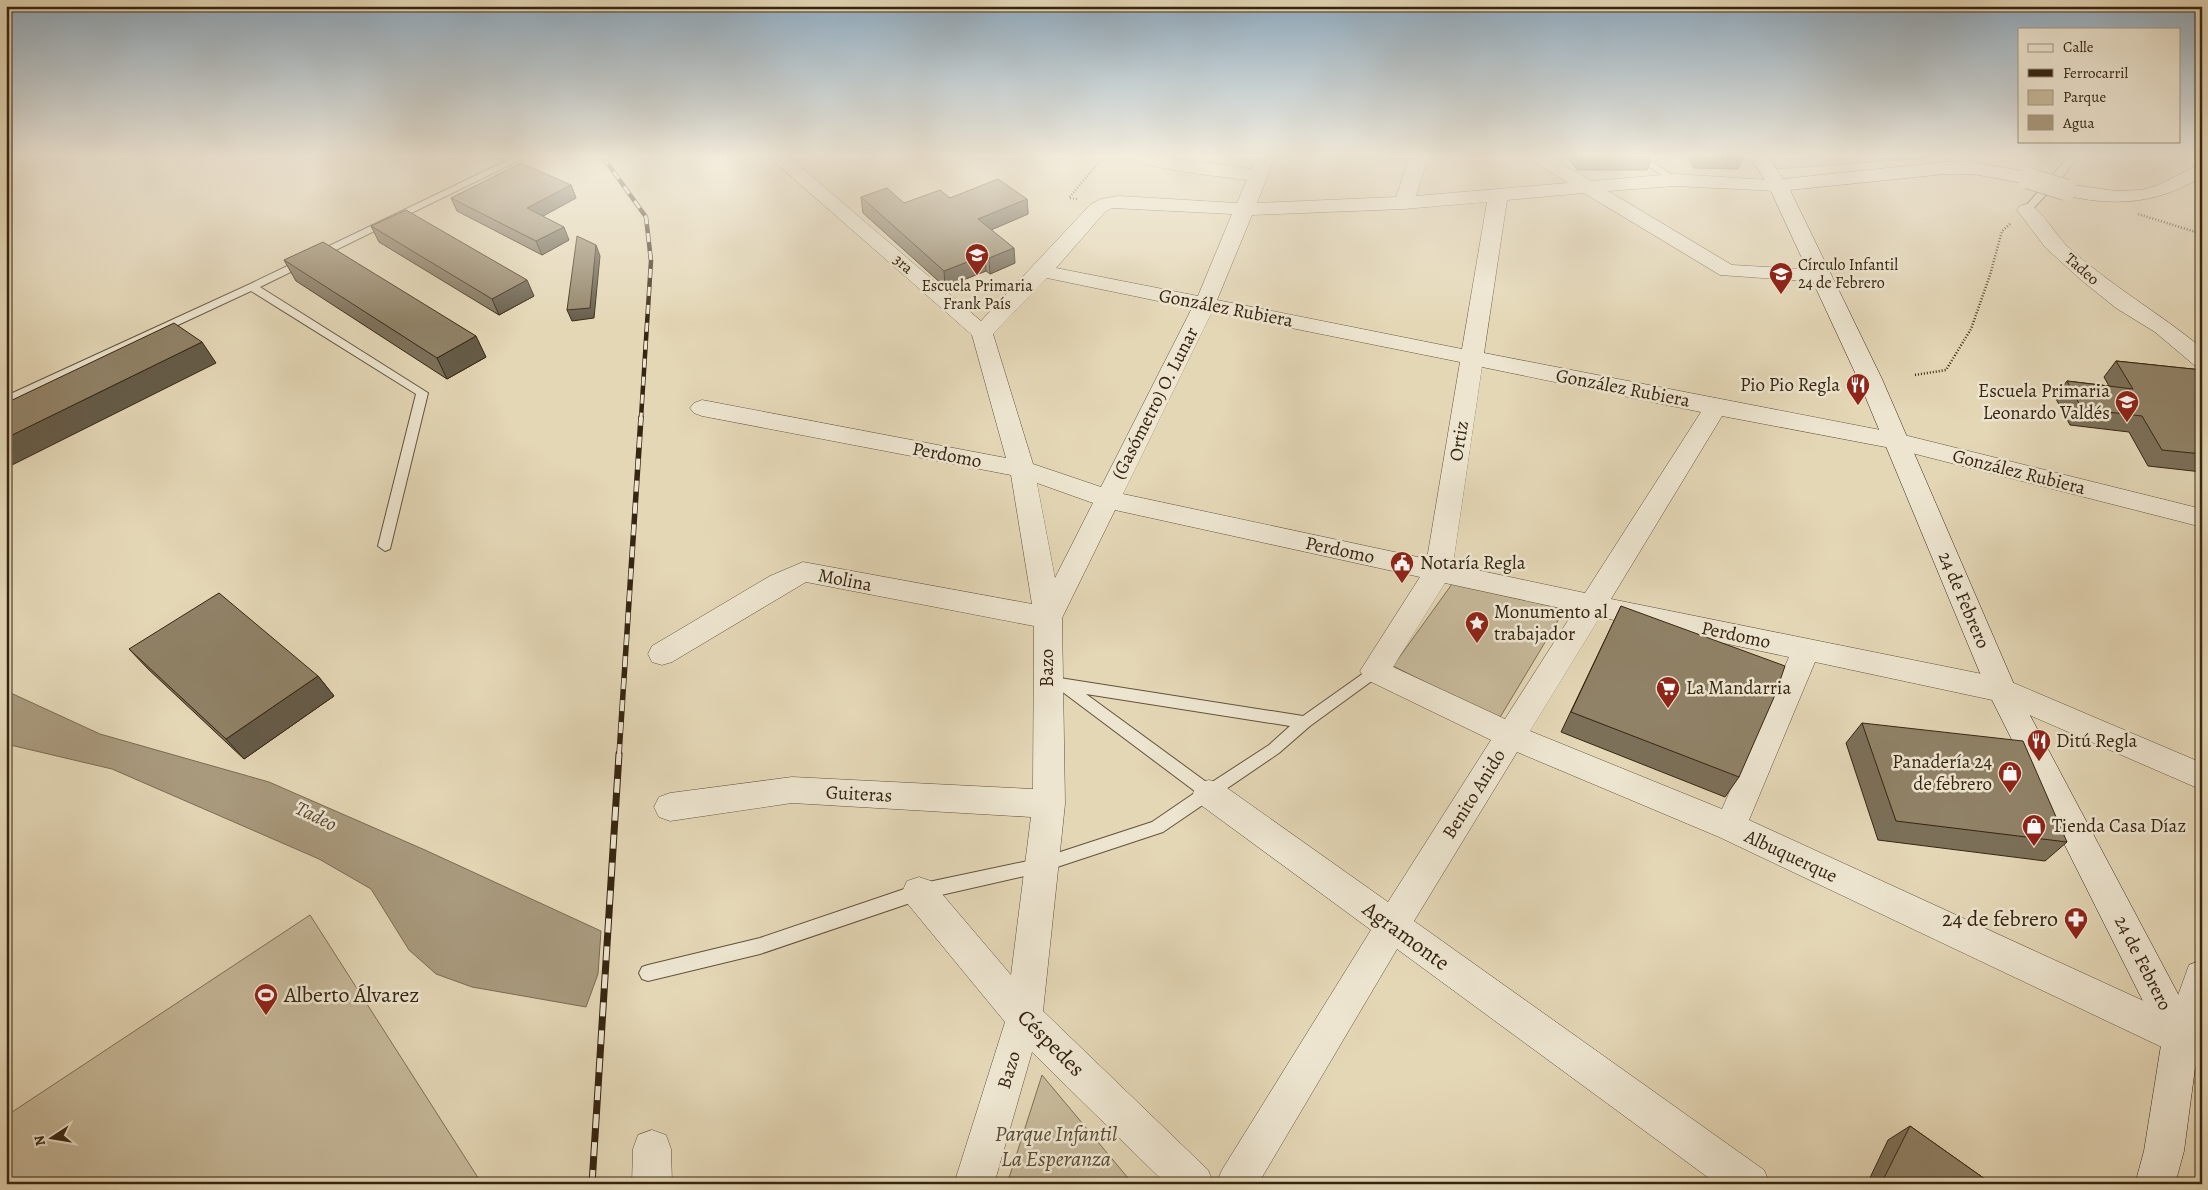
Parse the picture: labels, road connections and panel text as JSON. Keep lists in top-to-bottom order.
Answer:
{
  "streets": {
    "street": [
      "3ra",
      "Tadeo",
      "González Rubiera",
      "(Gasómetro) O. Lunar",
      "Ortiz",
      "Perdomo",
      "Molina",
      "24 de Febrero",
      "Bazo",
      "Guiteras",
      "Benito Anido",
      "Albuquerque",
      "Agramonte",
      "Céspedes"
    ]
  },
  "crossings": [
    ["3ra", "Bazo"],
    ["González Rubiera", "(Gasómetro) O. Lunar"],
    ["González Rubiera", "Ortiz"],
    ["González Rubiera", "24 de Febrero"],
    ["González Rubiera", "Benito Anido"],
    ["(Gasómetro) O. Lunar", "Perdomo"],
    ["(Gasómetro) O. Lunar", "Molina"],
    ["(Gasómetro) O. Lunar", "Bazo"],
    ["Ortiz", "Perdomo"],
    ["Ortiz", "Albuquerque"],
    ["Perdomo", "24 de Febrero"],
    ["Perdomo", "Bazo"],
    ["Perdomo", "Benito Anido"],
    ["Molina", "Bazo"],
    ["24 de Febrero", "Albuquerque"],
    ["Bazo", "Guiteras"],
    ["Bazo", "Agramonte"],
    ["Bazo", "Céspedes"],
    ["Benito Anido", "Albuquerque"],
    ["Benito Anido", "Agramonte"]
  ],
  "water": ["Tadeo"],
  "parks": ["Parque Infantil La Esperanza"],
  "places": {
    "school or university": ["Escuela Primaria Frank País", "Círculo Infantil 24 de Febrero", "Escuela Primaria Leonardo Valdés"],
    "restaurant": ["Pio Pio Regla", "Ditú Regla"],
    "public building": ["Notaría Regla"],
    "place": ["Monumento al trabajador"],
    "supermarket": ["La Mandarria"],
    "shop": ["Panadería 24 de febrero", "Tienda Casa Díaz"],
    "pharmacy": ["24 de febrero"],
    "sports": ["Alberto Álvarez"]
  },
  "legend": [
    "Calle",
    "Ferrocarril",
    "Parque",
    "Agua"
  ],
  "north": "left"
}
